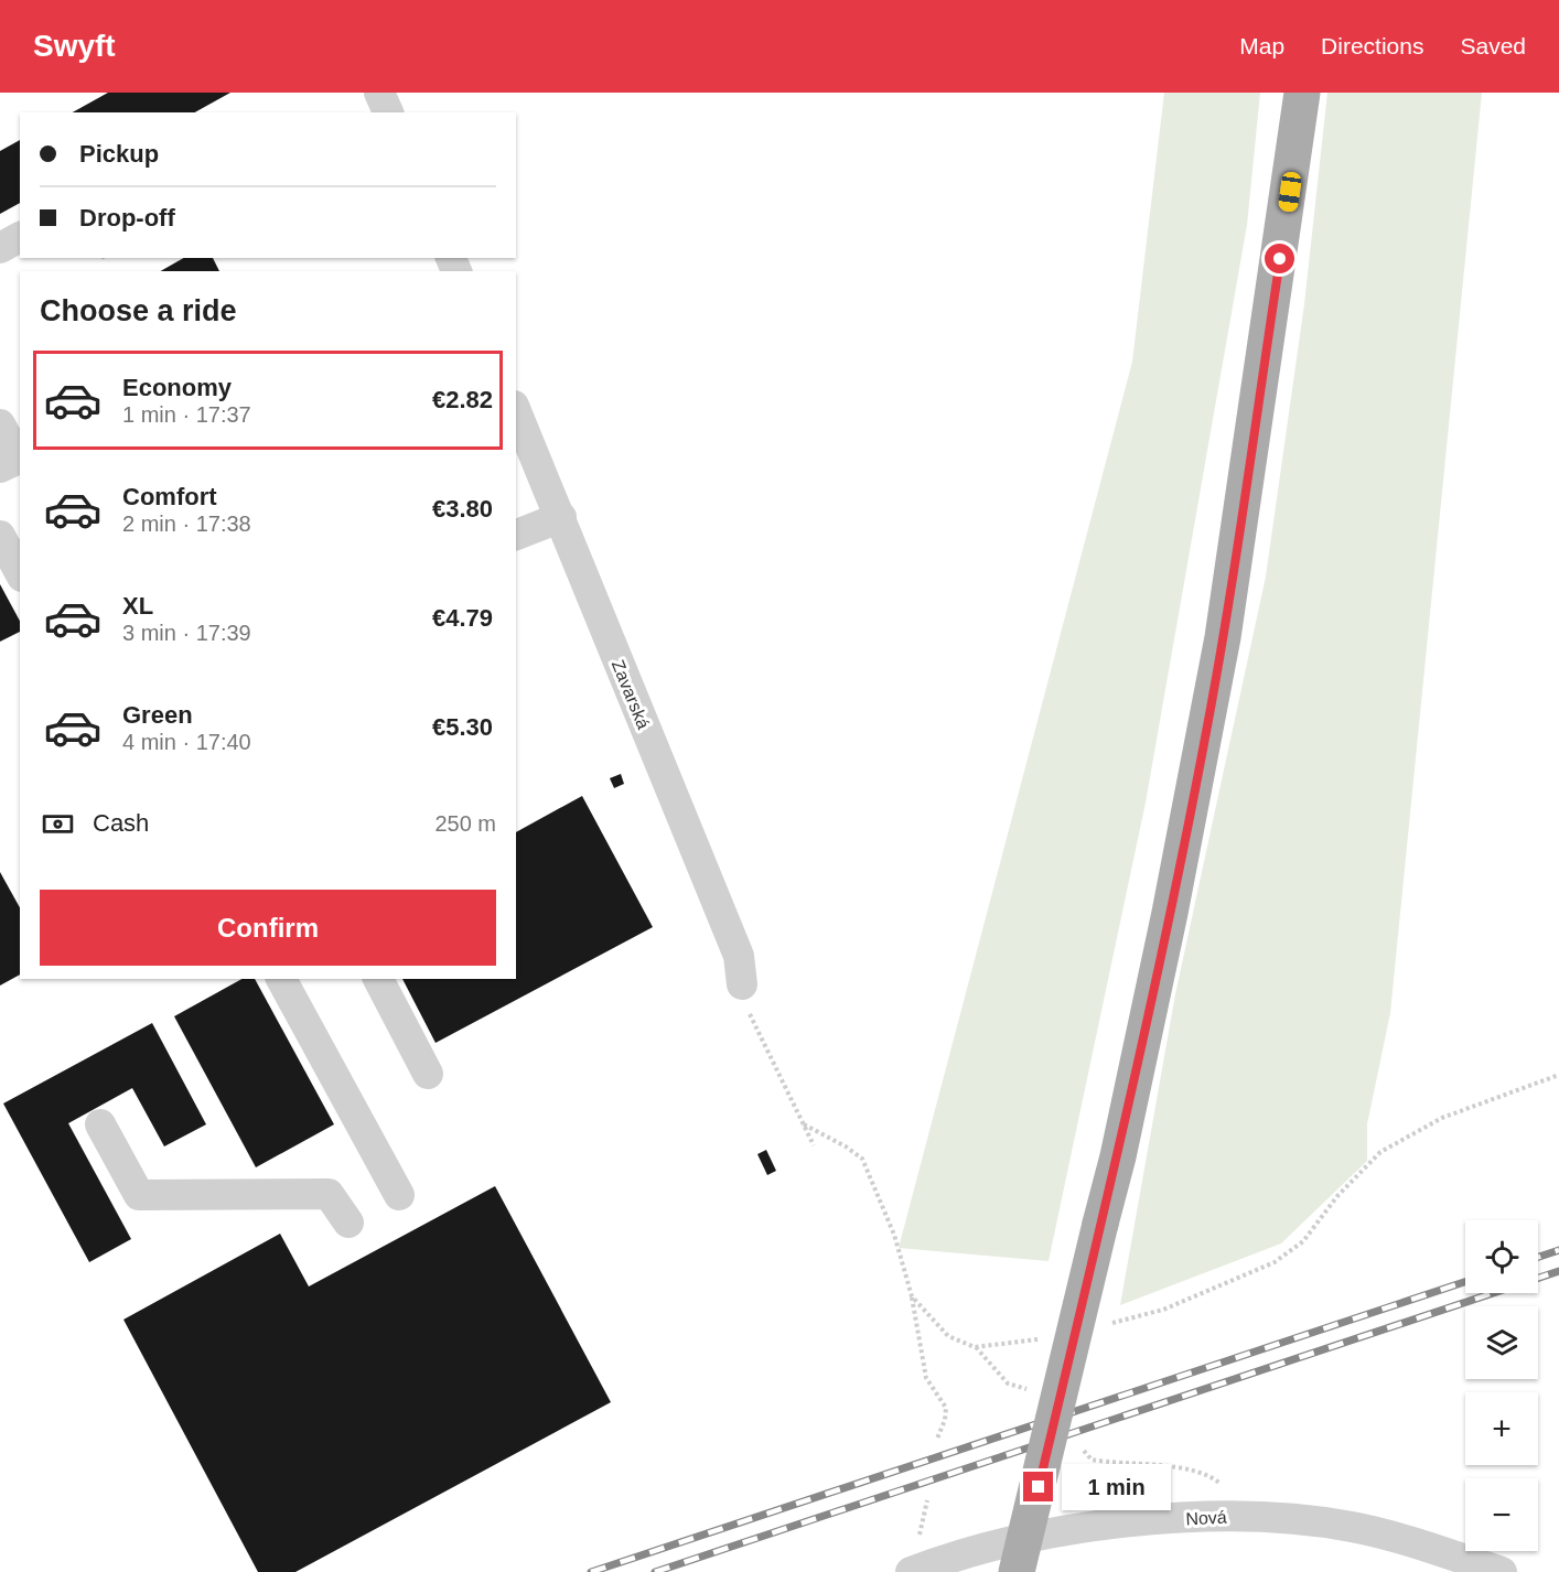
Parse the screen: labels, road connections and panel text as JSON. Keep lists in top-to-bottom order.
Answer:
{
  "streets": {
    "street": ["Zavarská", "Nová"]
  },
  "page": {
    "header": "Swyft",
    "nav": ["Map", "Directions", "Saved"],
    "banner": ["Pickup", "Drop-off"],
    "heading": "Choose a ride",
    "list": [
      {
        "name": "Economy",
        "note": "1 min · 17:37",
        "value": "€2.82"
      },
      {
        "name": "Comfort",
        "note": "2 min · 17:38",
        "value": "€3.80"
      },
      {
        "name": "XL",
        "note": "3 min · 17:39",
        "value": "€4.79"
      },
      {
        "name": "Green",
        "note": "4 min · 17:40",
        "value": "€5.30"
      }
    ],
    "pay": ["Cash", "250 m"],
    "buttons": "Confirm",
    "map_buttons": ["+", "−"],
    "bubble": "1 min"
  }
}
